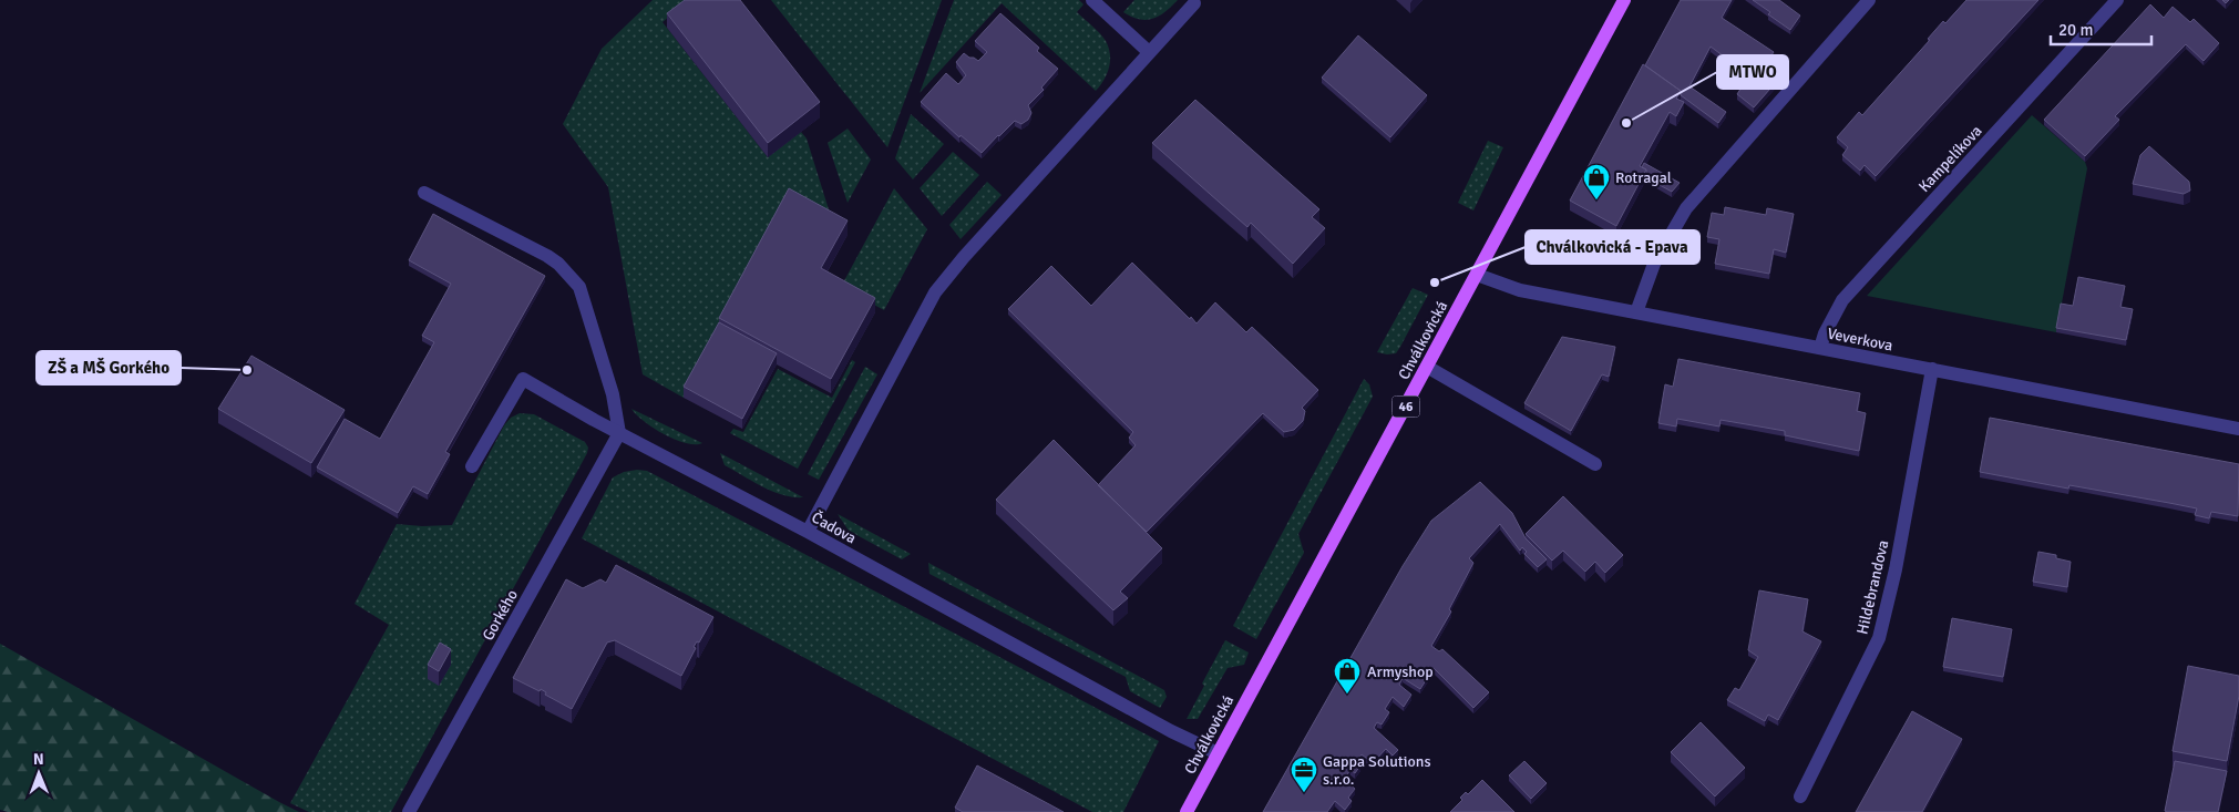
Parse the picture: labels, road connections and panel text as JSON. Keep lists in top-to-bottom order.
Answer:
{
  "streets": {
    "main road": ["Chválkovická", "46"],
    "street": [
      "Kampelíkova",
      "Veverkova",
      "Čadova",
      "Hildebrandova",
      "Gorkého"
    ]
  },
  "crossings": [
    ["Kampelíkova", "Veverkova"],
    ["Veverkova", "Chválkovická"],
    ["Veverkova", "Hildebrandova"],
    ["Chválkovická", "Čadova"],
    ["Čadova", "Gorkého"]
  ],
  "places": {
    "other": ["MTWO", "Chválkovická - Epava", "ZŠ a MŠ Gorkého"],
    "shop": ["Rotragal", "Armyshop"],
    "office": ["Gappa Solutions s.r.o."]
  },
  "scale_bar": "20 m",
  "north": "top"
}
